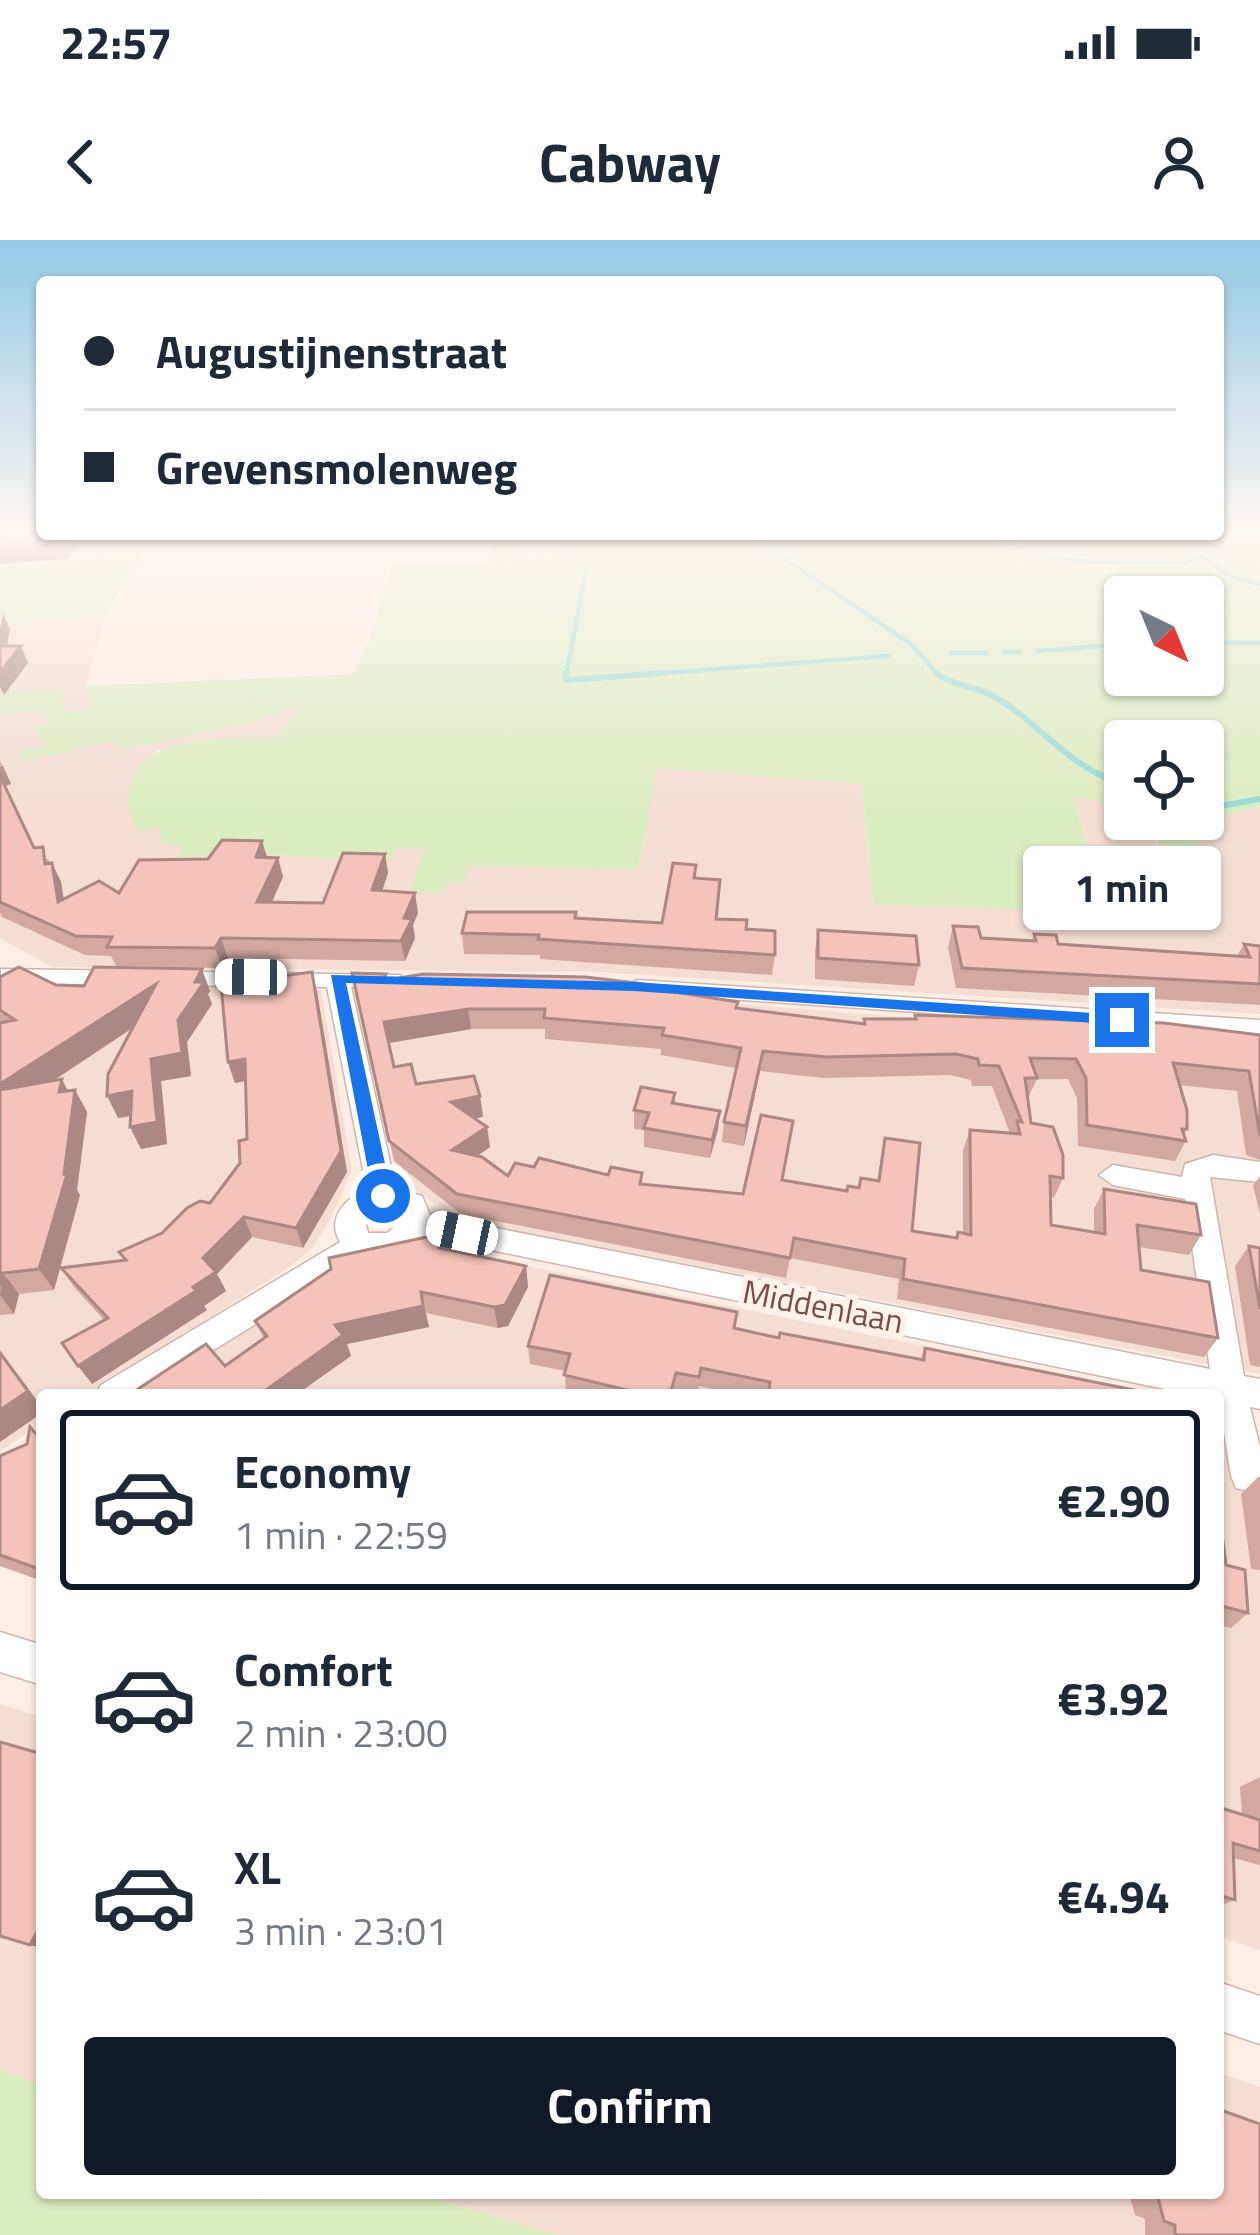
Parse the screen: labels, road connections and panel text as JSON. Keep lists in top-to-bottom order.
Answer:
{
  "streets": {
    "street": ["Middenlaan"]
  },
  "north": "bottom right",
  "page": {
    "status": "22:57",
    "header": "Cabway",
    "banner": ["Augustijnenstraat", "Grevensmolenweg"],
    "bubble": "1 min",
    "list": [
      {
        "name": "Economy",
        "note": "1 min · 22:59",
        "value": "€2.90"
      },
      {
        "name": "Comfort",
        "note": "2 min · 23:00",
        "value": "€3.92"
      },
      {
        "name": "XL",
        "note": "3 min · 23:01",
        "value": "€4.94"
      }
    ],
    "buttons": "Confirm"
  }
}
